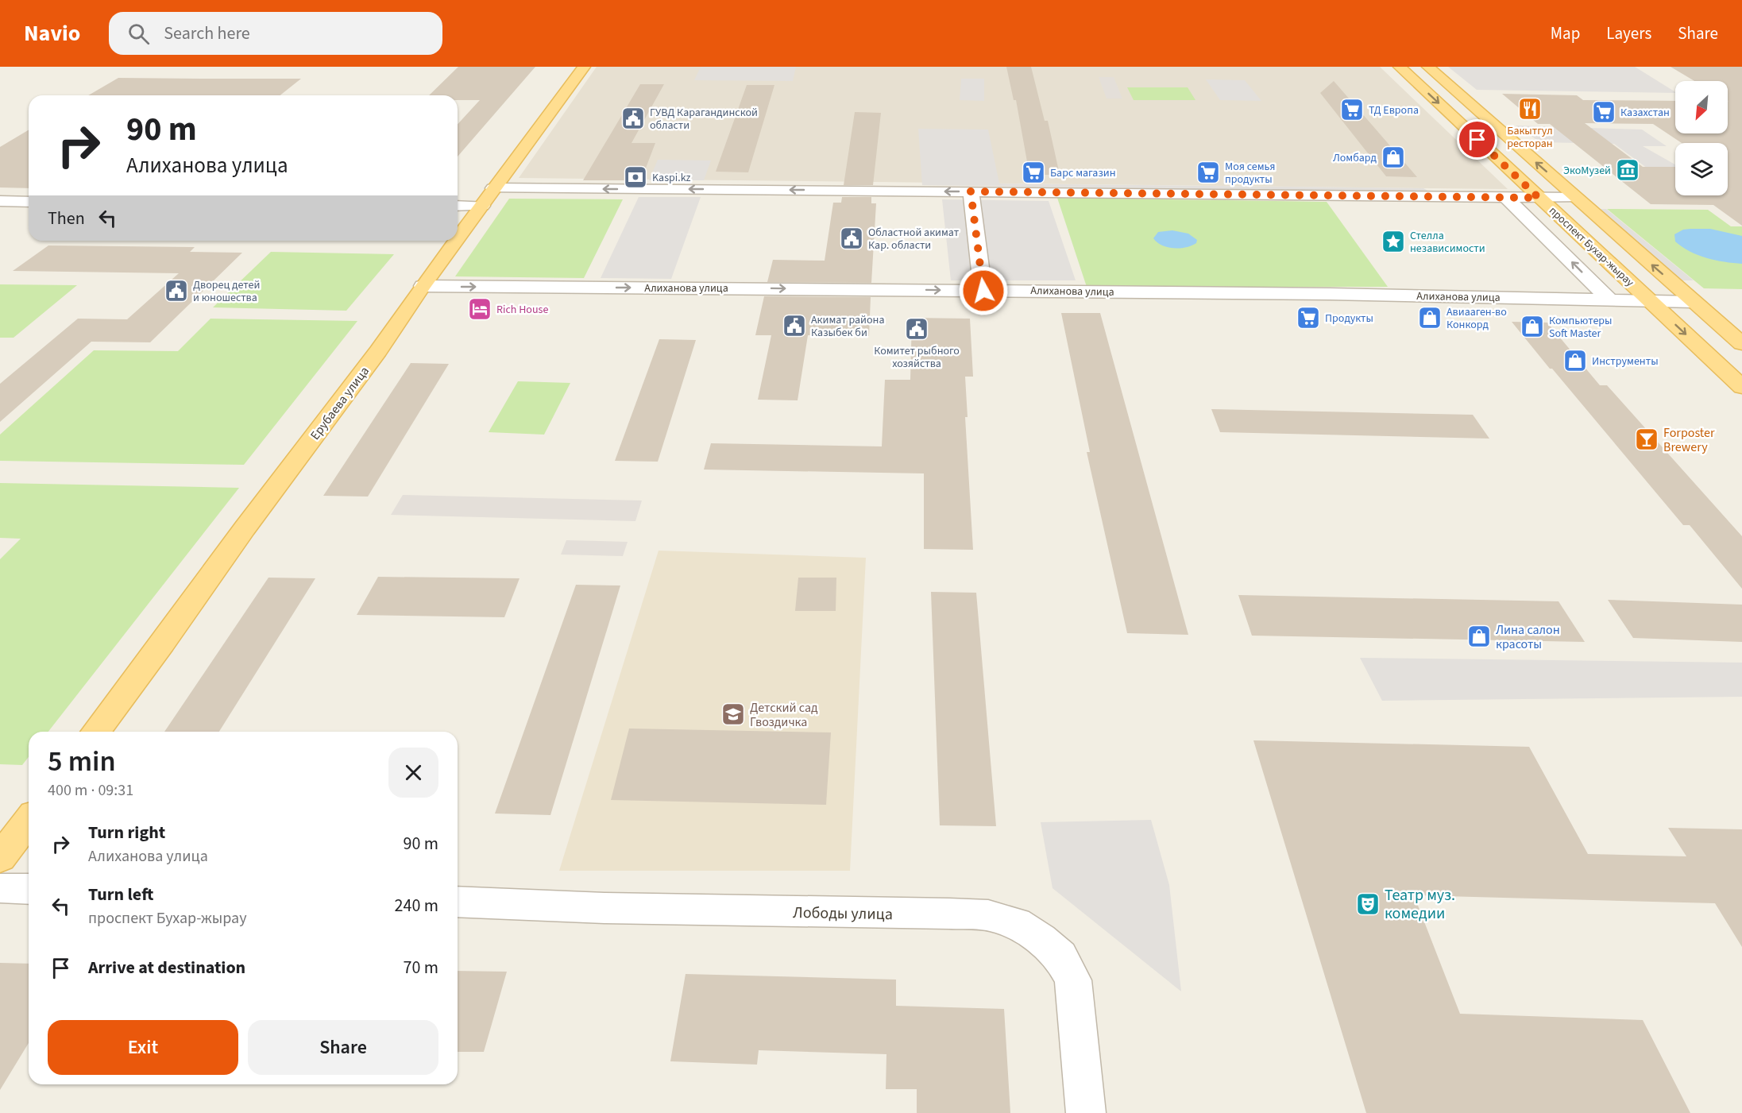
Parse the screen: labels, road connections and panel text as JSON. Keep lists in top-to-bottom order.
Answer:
{
  "streets": {
    "main road": ["проспект Бухар-жырау", "Ерубаева улица"],
    "street": ["Алиханова улица", "Лободы улица"]
  },
  "crossings": [
    ["проспект Бухар-жырау", "Алиханова улица"],
    ["Алиханова улица", "Ерубаева улица"]
  ],
  "places": {
    "restaurant": ["Бакытгул ресторан"],
    "supermarket": [
      "ТД Европа",
      "Казахстан",
      "Барс магазин",
      "Моя семья продукты",
      "Продукты"
    ],
    "public building": [
      "ГУВД Карагандинской области",
      "Областной акимат Кар. области",
      "Дворец детей и юношества",
      "Акимат района Казыбек би",
      "Комитет рыбного хозяйства"
    ],
    "shop": [
      "Ломбард",
      "Авиааген-во Конкорд",
      "Компьютеры Soft Master",
      "Инструменты",
      "Лина салон красоты"
    ],
    "museum": ["ЭкоМузей"],
    "bank": ["Kaspi.kz"],
    "place": ["Стелла независимости"],
    "hotel": ["Rich House"],
    "bar": ["Forposter Brewery"],
    "school or university": ["Детский сад Гвоздичка"],
    "theatre": ["Театр муз. комедии"]
  },
  "north": "bottom left",
  "page": {
    "header": "Navio",
    "search": "Search here",
    "nav": ["Map", "Layers", "Share"],
    "turn": ["90 m", "Алиханова улица"],
    "then": "Then",
    "heading": ["5 min", "400 m · 09:31"],
    "list": [
      {
        "name": "Turn right",
        "note": "Алиханова улица",
        "value": "90 m"
      },
      {
        "name": "Turn left",
        "note": "проспект Бухар-жырау",
        "value": "240 m"
      },
      {
        "name": "Arrive at destination",
        "value": "70 m"
      }
    ],
    "buttons": ["Exit", "Share"]
  }
}
